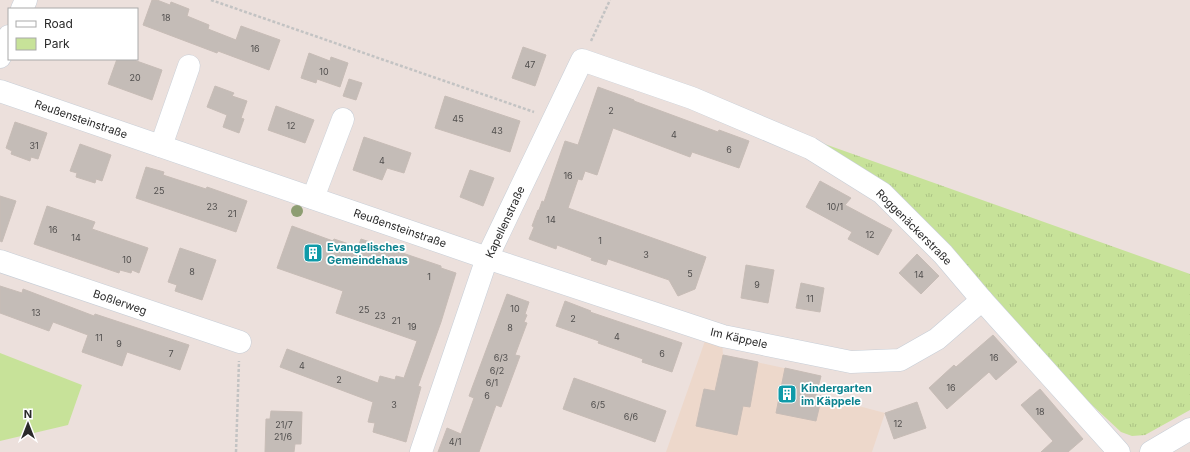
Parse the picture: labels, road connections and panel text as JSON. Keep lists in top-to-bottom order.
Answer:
{
  "streets": {
    "street": [
      "Reußensteinstraße",
      "Kapellenstraße",
      "Roggenäckerstraße",
      "Boßlerweg",
      "Im Käppele"
    ]
  },
  "crossings": [
    ["Reußensteinstraße", "Kapellenstraße"],
    ["Reußensteinstraße", "Im Käppele"],
    ["Kapellenstraße", "Roggenäckerstraße"],
    ["Kapellenstraße", "Im Käppele"],
    ["Roggenäckerstraße", "Im Käppele"]
  ],
  "places": {
    "building": ["Evangelisches Gemeindehaus", "Kindergarten im Käppele"]
  },
  "house_numbers": [
    "18",
    "16",
    "47",
    "10",
    "20",
    "2",
    "45",
    "12",
    "43",
    "4",
    "31",
    "6",
    "4",
    "16",
    "25",
    "23",
    "10/1",
    "21",
    "14",
    "16",
    "12",
    "14",
    "1",
    "3",
    "10",
    "8",
    "5",
    "14",
    "1",
    "9",
    "11",
    "10",
    "25",
    "13",
    "23",
    "2",
    "21",
    "19",
    "8",
    "4",
    "11",
    "9",
    "7",
    "6",
    "6/3",
    "16",
    "4",
    "6/2",
    "2",
    "6/1",
    "16",
    "6",
    "3",
    "6/5",
    "18",
    "6/6",
    "12",
    "21/7",
    "21/6",
    "4/1"
  ],
  "legend": ["Road", "Park"],
  "north": "top"
}
